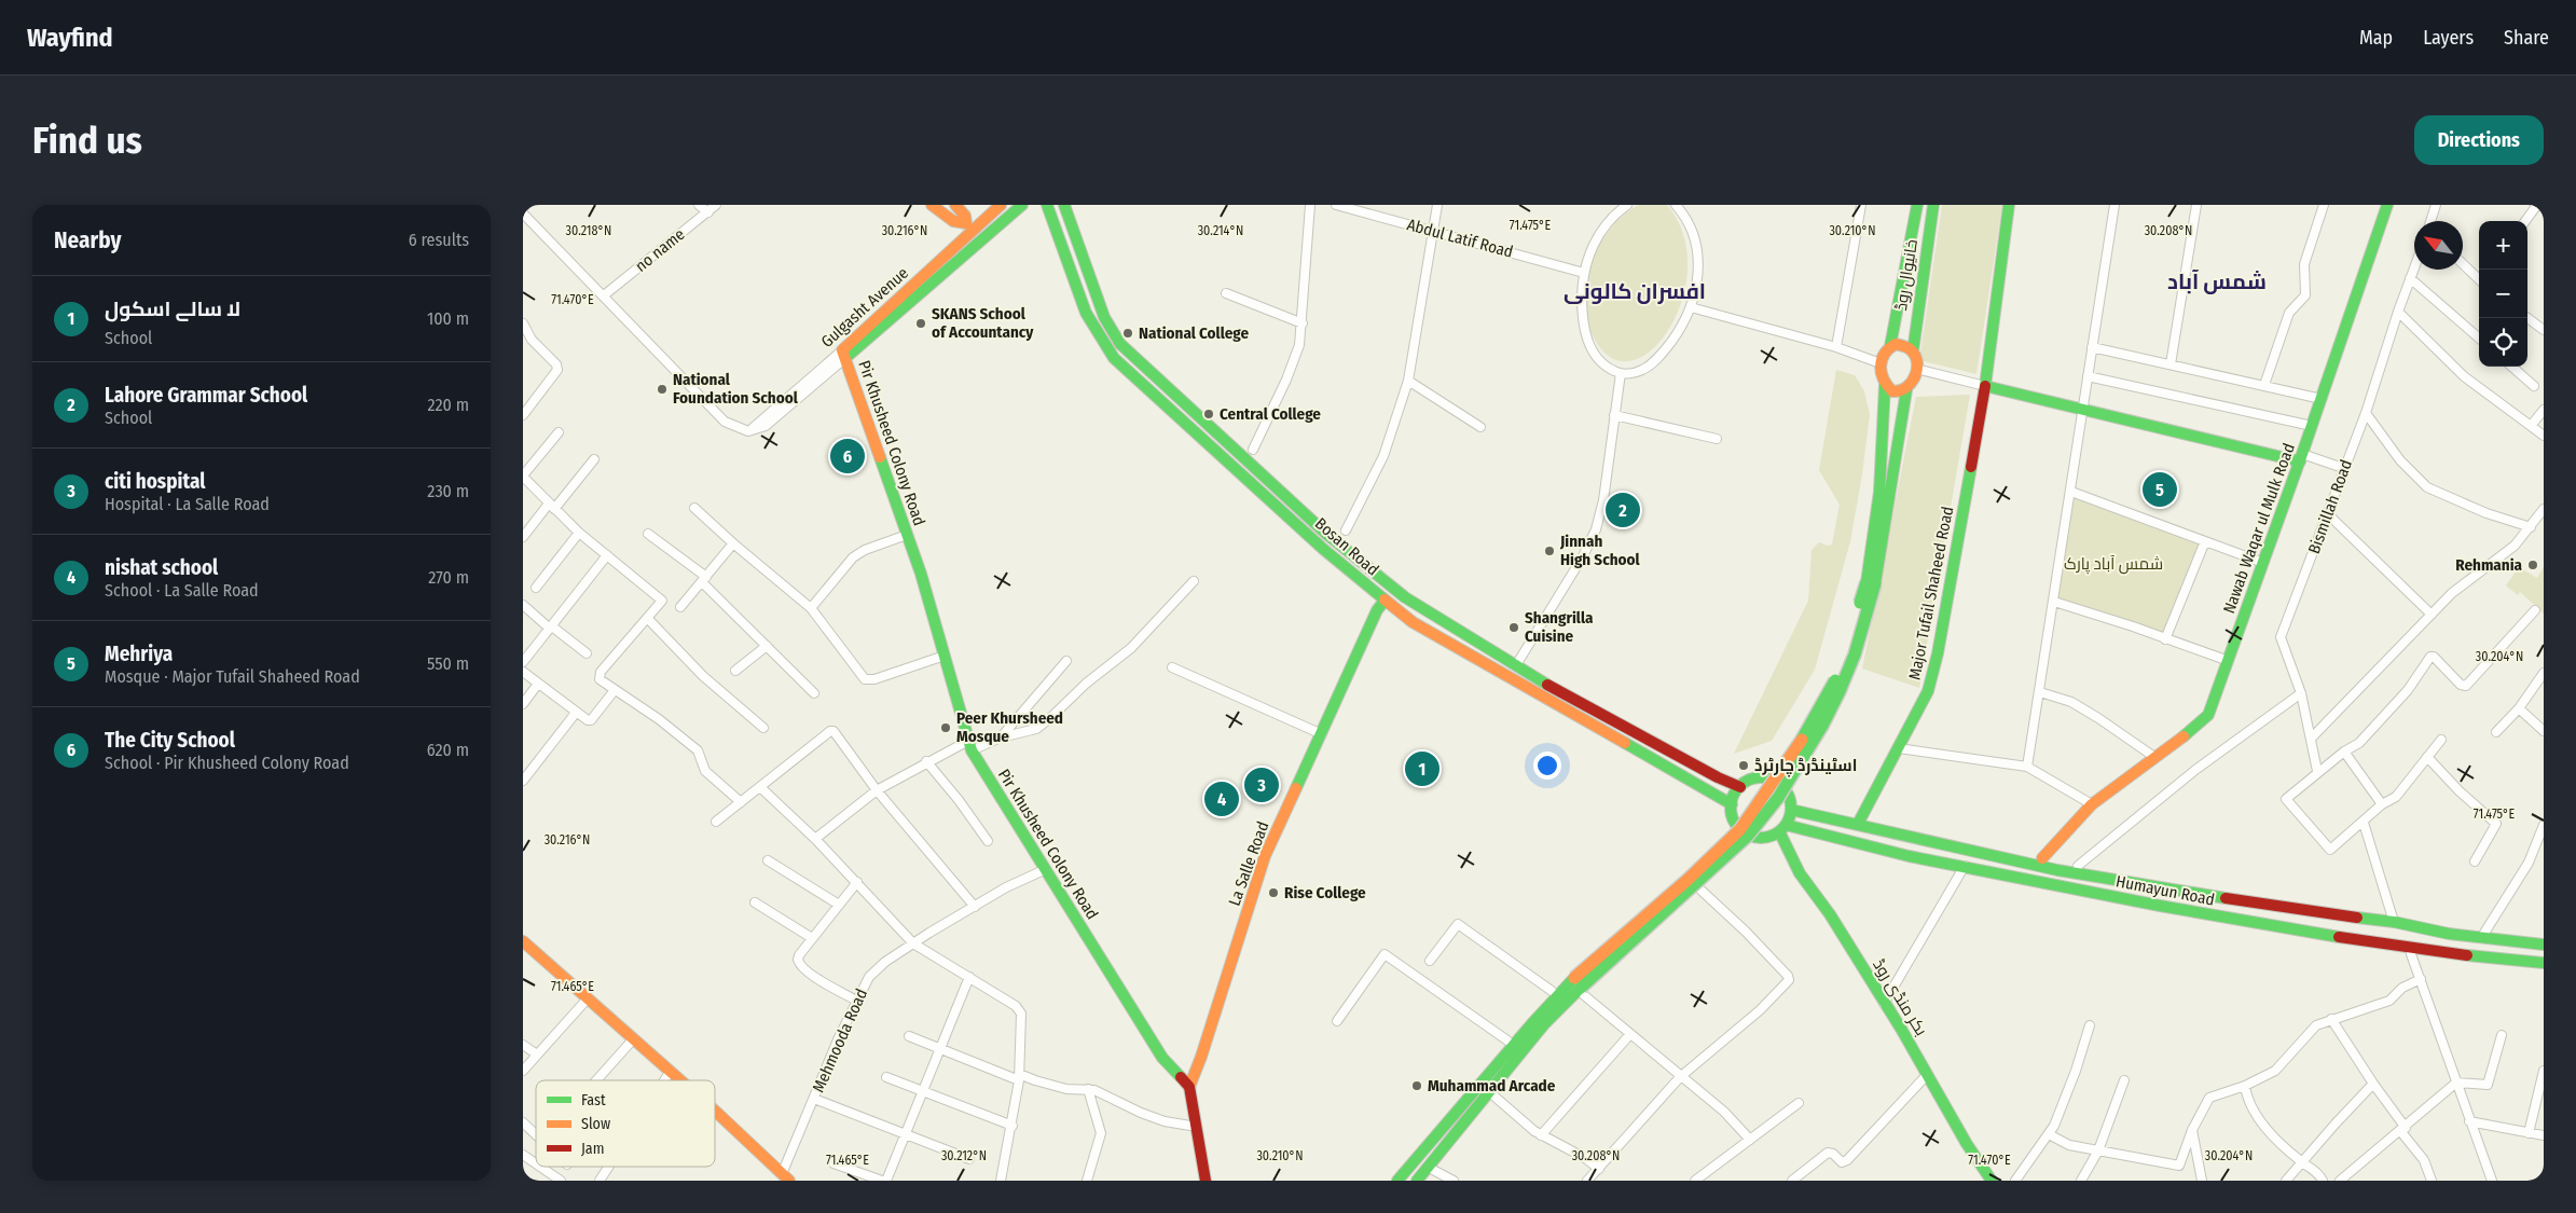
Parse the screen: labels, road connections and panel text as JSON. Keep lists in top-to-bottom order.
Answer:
{
  "streets": {
    "main road": [
      "خانیوال روڈ",
      "Gulgasht Avenue",
      "Pir Khusheed Colony Road",
      "Nawab Waqar ul Mulk Road",
      "Bosan Road",
      "Major Tufail Shaheed Road",
      "La Salle Road",
      "Humayun Road",
      "بکر منڈی روڈ"
    ],
    "street": [
      "Abdul Latif Road",
      "no name",
      "Bismillah Road",
      "Mehmooda Road"
    ]
  },
  "crossings": [
    ["Gulgasht Avenue", "Pir Khusheed Colony Road"],
    ["Pir Khusheed Colony Road", "La Salle Road"],
    ["Pir Khusheed Colony Road", "Mehmooda Road"],
    ["Bosan Road", "La Salle Road"],
    ["Bosan Road", "Humayun Road"],
    ["Bosan Road", "بکر منڈی روڈ"],
    ["Major Tufail Shaheed Road", "Humayun Road"],
    ["Humayun Road", "بکر منڈی روڈ"]
  ],
  "districts": ["شمس آباد", "افسران کالونی"],
  "parks": ["شمس آباد پارک"],
  "places": [
    "SKANS School of Accountancy",
    "National College",
    "National Foundation School",
    "Central College",
    "Jinnah High School",
    "Rehmania",
    "Shangrilla Cuisine",
    "Peer Khursheed Mosque",
    "اسٹینڈرڈ چارٹرڈ",
    "Rise College",
    "Muhammad Arcade"
  ],
  "legend": ["Fast", "Slow", "Jam"],
  "north": "top left",
  "page": {
    "header": "Wayfind",
    "nav": ["Map", "Layers", "Share"],
    "buttons": "Directions",
    "title": "Find us",
    "heading": ["Nearby", "6 results"],
    "map_buttons": ["+", "−"],
    "list": [
      {
        "mark": "1",
        "name": "لا سالے اسکول",
        "note": "School",
        "value": "100 m"
      },
      {
        "mark": "2",
        "name": "Lahore Grammar School",
        "note": "School",
        "value": "220 m"
      },
      {
        "mark": "3",
        "name": "citi hospital",
        "note": "Hospital · La Salle Road",
        "value": "230 m"
      },
      {
        "mark": "4",
        "name": "nishat school",
        "note": "School · La Salle Road",
        "value": "270 m"
      },
      {
        "mark": "5",
        "name": "Mehriya",
        "note": "Mosque · Major Tufail Shaheed Road",
        "value": "550 m"
      },
      {
        "mark": "6",
        "name": "The City School",
        "note": "School · Pir Khusheed Colony Road",
        "value": "620 m"
      }
    ],
    "pins": [
      "6",
      "5",
      "2",
      "1",
      "3",
      "4"
    ]
  },
  "coordinates": [
    "71.475°E",
    "30.210°N",
    "30.218°N",
    "30.216°N",
    "30.214°N",
    "30.208°N",
    "71.470°E",
    "30.204°N",
    "71.465°E",
    "30.212°N"
  ]
}
